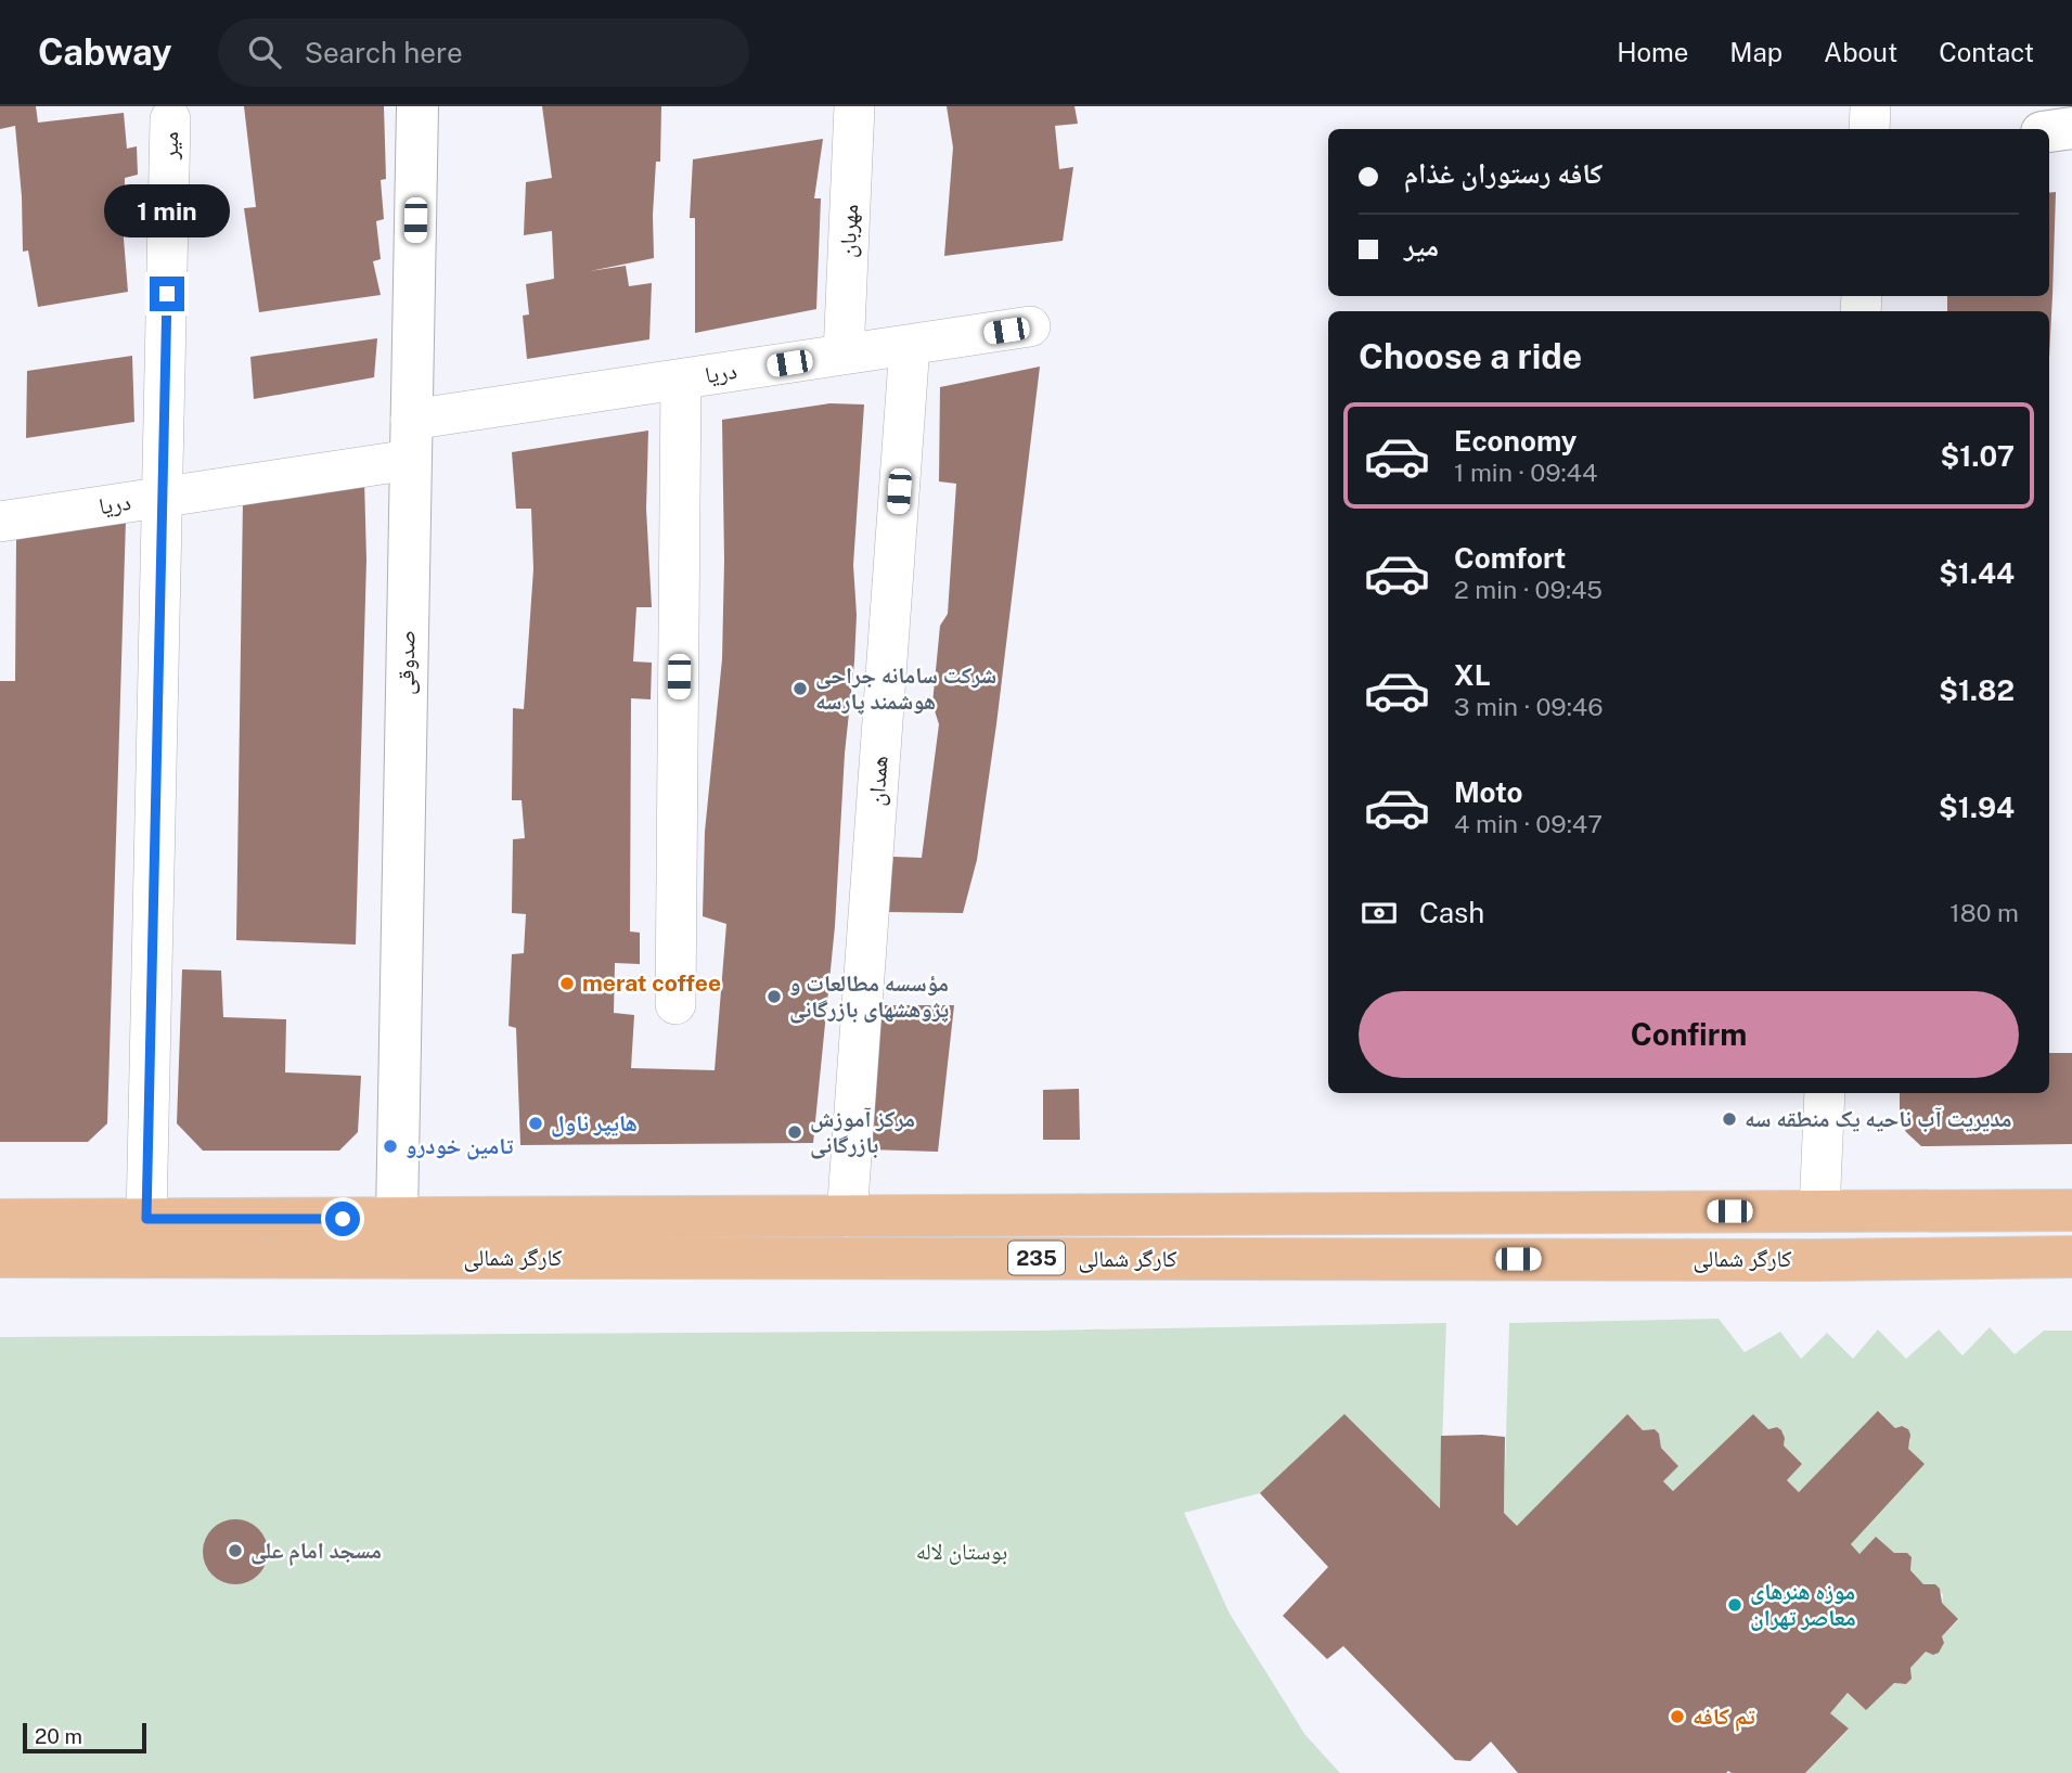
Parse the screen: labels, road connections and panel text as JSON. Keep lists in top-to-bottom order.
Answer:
{
  "streets": {
    "main road": ["کارگر شمالی", "235"],
    "street": [
      "میر",
      "مهربان",
      "دریا",
      "صدوقی",
      "همدان"
    ]
  },
  "crossings": [
    ["میر", "دریا"],
    ["مهربان", "دریا"],
    ["دریا", "صدوقی"],
    ["دریا", "همدان"],
    ["صدوقی", "کارگر شمالی"]
  ],
  "parks": ["بوستان لاله"],
  "places": [
    "شرکت سامانه جراحی هوشمند پارسه",
    "merat coffee",
    "مؤسسه مطالعات و پژوهشهای بازرگانی",
    "مدیریت آب ناحیه یک منطقه سه",
    "هايپر ناول",
    "مرکز آموزش بازرگانی",
    "تامین خودرو",
    "مسجد امام علی",
    "موزه هنرهای معاصر تهران",
    "تم کافه"
  ],
  "scale_bar": "20 m",
  "page": {
    "header": "Cabway",
    "search": "Search here",
    "nav": [
      "Home",
      "Map",
      "About",
      "Contact"
    ],
    "banner": ["کافه رستوران غذام", "میر"],
    "bubble": "1 min",
    "heading": "Choose a ride",
    "list": [
      {
        "name": "Economy",
        "note": "1 min · 09:44",
        "value": "$1.07"
      },
      {
        "name": "Comfort",
        "note": "2 min · 09:45",
        "value": "$1.44"
      },
      {
        "name": "XL",
        "note": "3 min · 09:46",
        "value": "$1.82"
      },
      {
        "name": "Moto",
        "note": "4 min · 09:47",
        "value": "$1.94"
      }
    ],
    "pay": ["Cash", "180 m"],
    "buttons": "Confirm",
    "scale": "20 m"
  }
}
